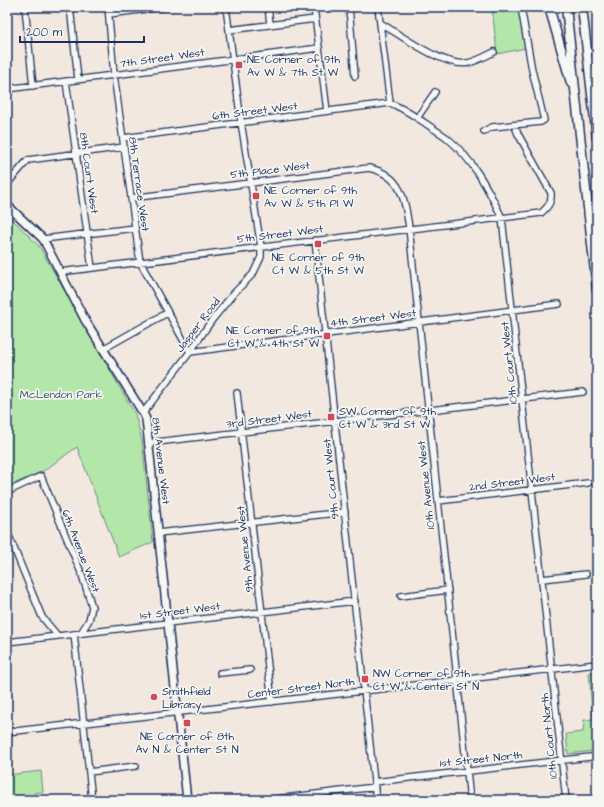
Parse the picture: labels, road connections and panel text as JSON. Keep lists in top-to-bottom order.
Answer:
{
  "streets": {
    "main road": ["8th Avenue West"],
    "street": [
      "7th Street West",
      "6th Street West",
      "5th Place West",
      "8th Court West",
      "8th Terrace West",
      "5th Street West",
      "4th Street West",
      "Jasper Road",
      "10th Court West",
      "3rd Street West",
      "9th Court West",
      "2nd Street West",
      "10th Avenue West",
      "9th Avenue West",
      "6th Avenue West",
      "1st Street West",
      "Center Street North",
      "10th Court North",
      "1st Street North"
    ]
  },
  "crossings": [
    ["7th Street West", "8th Court West"],
    ["7th Street West", "8th Terrace West"],
    ["6th Street West", "8th Terrace West"],
    ["6th Street West", "10th Court West"],
    ["5th Place West", "8th Terrace West"],
    ["5th Place West", "10th Avenue West"],
    ["8th Court West", "5th Street West"],
    ["8th Terrace West", "5th Street West"],
    ["8th Terrace West", "4th Street West"],
    ["8th Terrace West", "Jasper Road"],
    ["5th Street West", "Jasper Road"],
    ["5th Street West", "10th Court West"],
    ["5th Street West", "8th Avenue West"],
    ["5th Street West", "9th Court West"],
    ["5th Street West", "10th Avenue West"],
    ["4th Street West", "Jasper Road"],
    ["4th Street West", "10th Court West"],
    ["4th Street West", "9th Court West"],
    ["4th Street West", "10th Avenue West"],
    ["Jasper Road", "8th Avenue West"],
    ["10th Court West", "3rd Street West"],
    ["10th Court West", "2nd Street West"],
    ["10th Court West", "Center Street North"],
    ["10th Court West", "10th Court North"],
    ["3rd Street West", "8th Avenue West"],
    ["3rd Street West", "9th Court West"],
    ["3rd Street West", "10th Avenue West"],
    ["3rd Street West", "9th Avenue West"],
    ["8th Avenue West", "1st Street West"],
    ["8th Avenue West", "Center Street North"],
    ["9th Court West", "1st Street West"],
    ["9th Court West", "Center Street North"],
    ["9th Court West", "1st Street North"],
    ["2nd Street West", "10th Avenue West"],
    ["10th Avenue West", "Center Street North"],
    ["10th Avenue West", "1st Street North"],
    ["9th Avenue West", "1st Street West"],
    ["9th Avenue West", "Center Street North"],
    ["6th Avenue West", "1st Street West"],
    ["Center Street North", "10th Court North"],
    ["10th Court North", "1st Street North"]
  ],
  "parks": ["McLendon Park"],
  "places": {
    "transit": [
      "NE Corner of 9th Av W & 7th St W",
      "NE Corner of 9th Av W & 5th Pl W",
      "NE Corner of 9th Ct W & 5th St W",
      "NE Corner of 9th Ct W & 4th St W",
      "SW Corner of 9th Ct W & 3rd St W",
      "NW Corner of 9th Ct W & Center St N",
      "NE Corner of 8th Av N & Center St N"
    ],
    "other": ["Smithfield Library"]
  },
  "scale_bar": "200 m"
}
